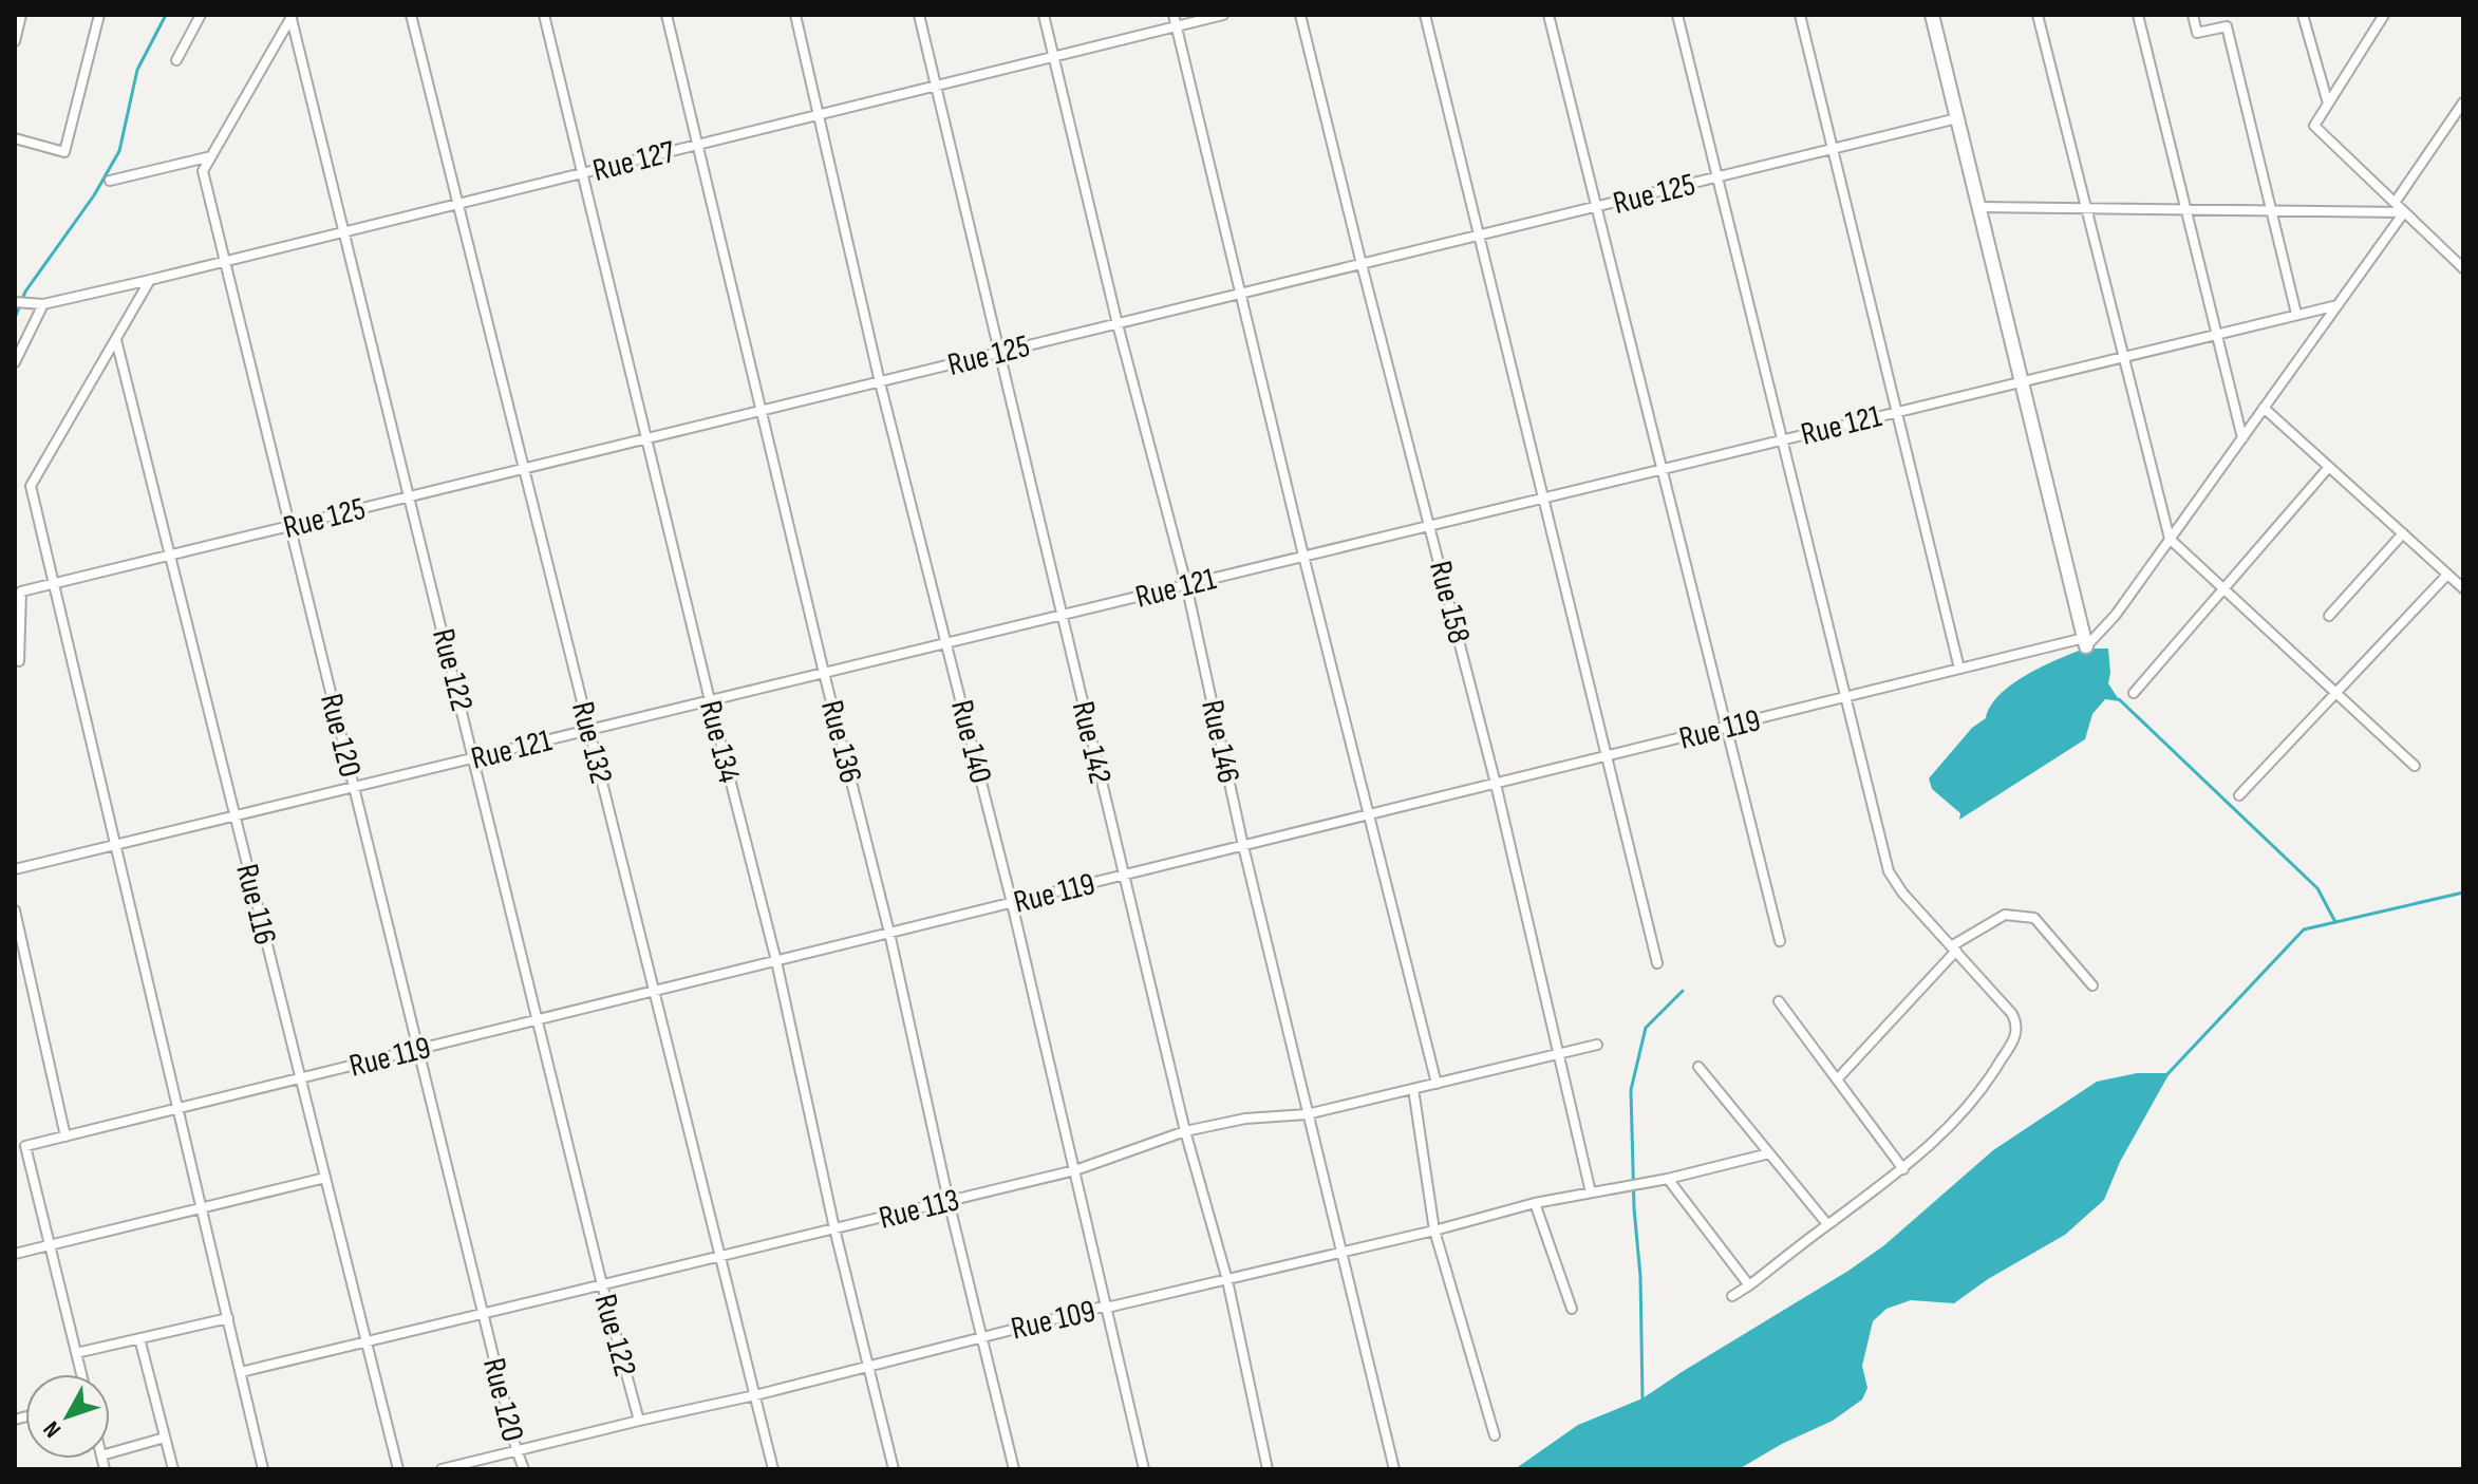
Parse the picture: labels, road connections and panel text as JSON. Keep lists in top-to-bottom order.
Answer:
{
  "streets": {
    "street": [
      "Rue 127",
      "Rue 125",
      "Rue 121",
      "Rue 158",
      "Rue 122",
      "Rue 119",
      "Rue 120",
      "Rue 134",
      "Rue 136",
      "Rue 140",
      "Rue 146",
      "Rue 132",
      "Rue 142",
      "Rue 116",
      "Rue 113",
      "Rue 109"
    ]
  },
  "crossings": [
    ["Rue 127", "Rue 122"],
    ["Rue 127", "Rue 120"],
    ["Rue 127", "Rue 134"],
    ["Rue 127", "Rue 136"],
    ["Rue 127", "Rue 140"],
    ["Rue 127", "Rue 146"],
    ["Rue 127", "Rue 132"],
    ["Rue 127", "Rue 142"],
    ["Rue 125", "Rue 158"],
    ["Rue 125", "Rue 122"],
    ["Rue 125", "Rue 120"],
    ["Rue 125", "Rue 134"],
    ["Rue 125", "Rue 136"],
    ["Rue 125", "Rue 140"],
    ["Rue 125", "Rue 146"],
    ["Rue 125", "Rue 132"],
    ["Rue 125", "Rue 142"],
    ["Rue 125", "Rue 116"],
    ["Rue 121", "Rue 158"],
    ["Rue 121", "Rue 122"],
    ["Rue 121", "Rue 120"],
    ["Rue 121", "Rue 134"],
    ["Rue 121", "Rue 136"],
    ["Rue 121", "Rue 140"],
    ["Rue 121", "Rue 146"],
    ["Rue 121", "Rue 132"],
    ["Rue 121", "Rue 142"],
    ["Rue 121", "Rue 116"],
    ["Rue 158", "Rue 119"],
    ["Rue 158", "Rue 113"],
    ["Rue 158", "Rue 109"],
    ["Rue 122", "Rue 119"],
    ["Rue 122", "Rue 120"],
    ["Rue 122", "Rue 113"],
    ["Rue 122", "Rue 109"],
    ["Rue 119", "Rue 120"],
    ["Rue 119", "Rue 134"],
    ["Rue 119", "Rue 136"],
    ["Rue 119", "Rue 140"],
    ["Rue 119", "Rue 146"],
    ["Rue 119", "Rue 132"],
    ["Rue 119", "Rue 142"],
    ["Rue 119", "Rue 116"],
    ["Rue 120", "Rue 113"],
    ["Rue 120", "Rue 109"],
    ["Rue 134", "Rue 113"],
    ["Rue 134", "Rue 109"],
    ["Rue 136", "Rue 113"],
    ["Rue 136", "Rue 109"],
    ["Rue 140", "Rue 113"],
    ["Rue 140", "Rue 109"],
    ["Rue 146", "Rue 113"],
    ["Rue 146", "Rue 109"],
    ["Rue 132", "Rue 113"],
    ["Rue 132", "Rue 109"],
    ["Rue 142", "Rue 113"],
    ["Rue 142", "Rue 109"],
    ["Rue 116", "Rue 113"]
  ],
  "north": "bottom left"
}
